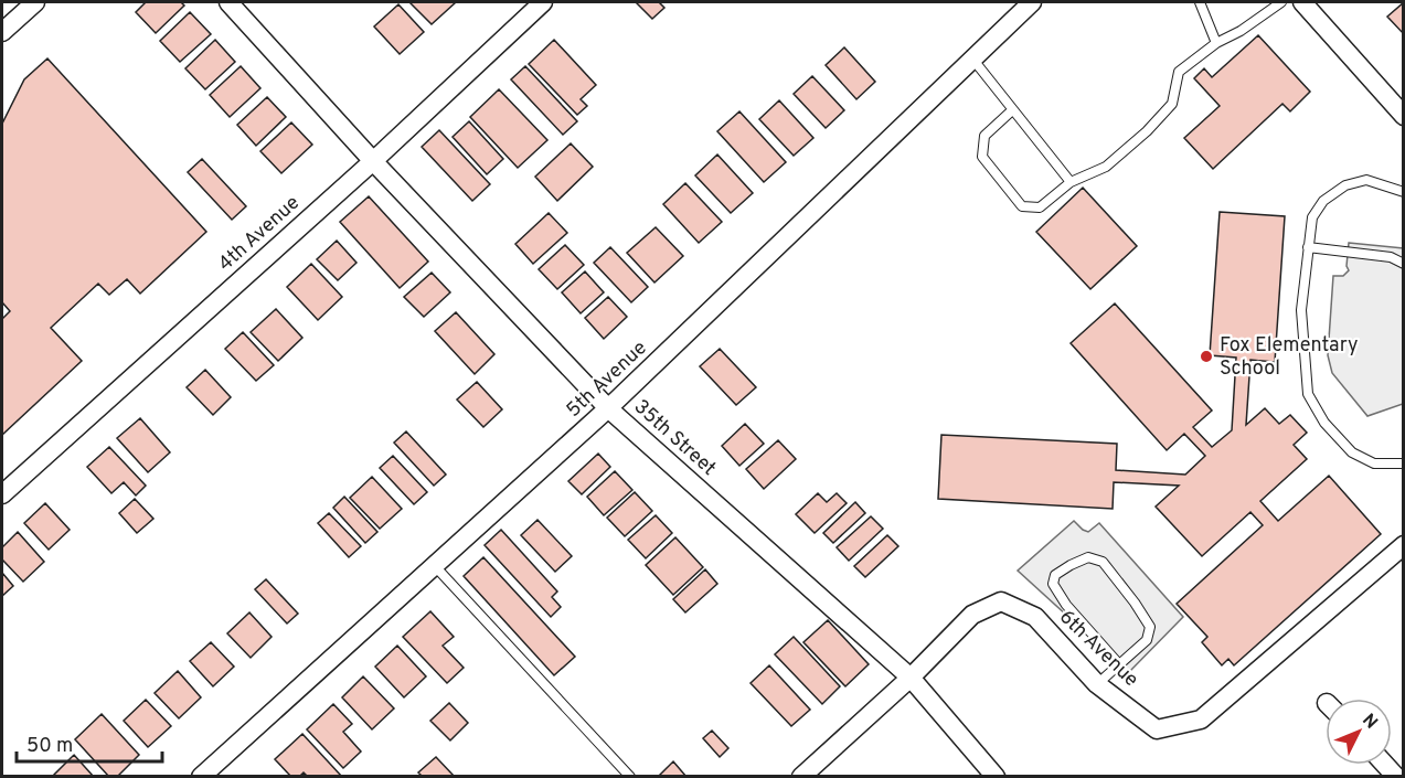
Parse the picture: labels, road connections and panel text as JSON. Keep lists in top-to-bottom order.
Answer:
{
  "streets": {
    "street": [
      "4th Avenue",
      "5th Avenue",
      "35th Street",
      "6th Avenue"
    ]
  },
  "crossings": [
    ["4th Avenue", "35th Street"],
    ["5th Avenue", "35th Street"],
    ["35th Street", "6th Avenue"]
  ],
  "places": ["Fox Elementary School"],
  "scale_bar": "50 m",
  "north": "top right"
}
